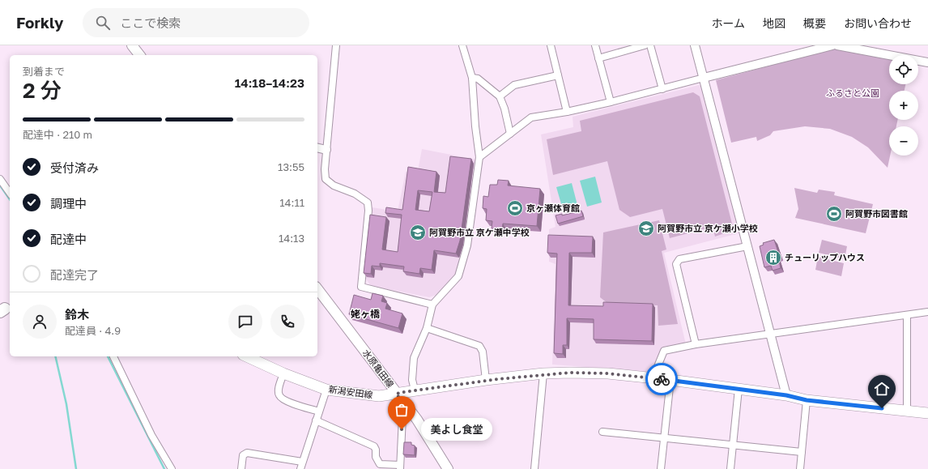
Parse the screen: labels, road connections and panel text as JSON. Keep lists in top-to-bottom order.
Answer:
{
  "streets": {
    "main road": ["水原亀田線", "新潟安田線"]
  },
  "crossings": [
    ["水原亀田線", "新潟安田線"]
  ],
  "districts": ["姥ヶ橋"],
  "parks": ["ふるさと公園"],
  "places": {
    "sports": ["京ヶ瀬体育館", "阿賀野市図書館"],
    "school or university": ["阿賀野市立 京ケ瀬小学校", "阿賀野市立 京ケ瀬中学校"],
    "building": ["チューリップハウス"],
    "other": ["美よし食堂"]
  },
  "page": {
    "header": "Forkly",
    "search": "ここで検索",
    "nav": [
      "ホーム",
      "地図",
      "概要",
      "お問い合わせ"
    ],
    "map_buttons": ["+", "−"],
    "heading": ["2 分", "到着まで", "14:18–14:23"],
    "panel": ["鈴木", "配達員 · 4.9"],
    "bar": "配達中 · 210 m",
    "list": [
      ["受付済み", "13:55"],
      ["調理中", "14:11"],
      ["配達中", "14:13"],
      "配達完了"
    ],
    "bubble": "美よし食堂"
  }
}
